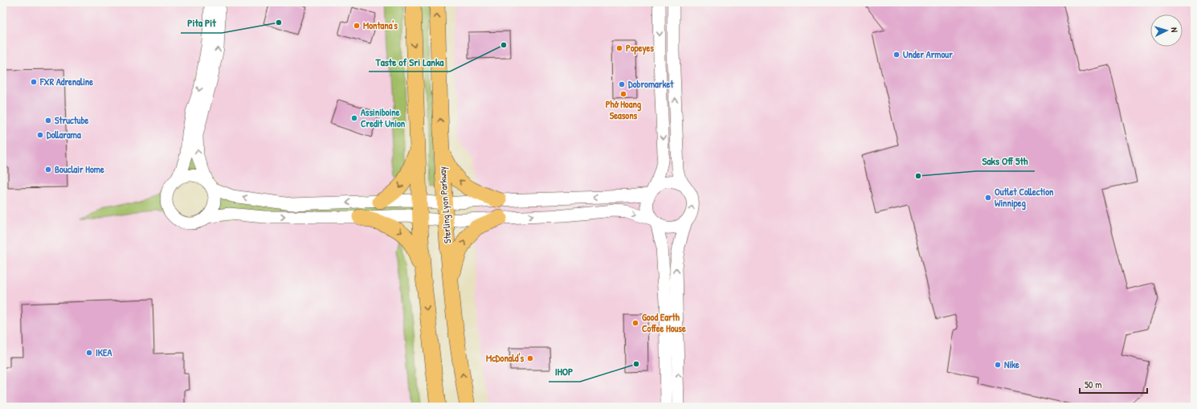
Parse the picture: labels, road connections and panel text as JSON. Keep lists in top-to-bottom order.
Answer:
{
  "streets": {
    "main road": ["Sterling Lyon Parkway"]
  },
  "places": [
    "Pita Pit",
    "Montana's",
    "Taste of Sri Lanka",
    "Popeyes",
    "Under Armour",
    "FXR Adrenaline",
    "Dobromarket",
    "Phở Hoang Seasons",
    "Assiniboine Credit Union",
    "Structube",
    "Dollarama",
    "Bouclair Home",
    "Saks Off 5th",
    "Outlet Collection Winnipeg",
    "Good Earth Coffee House",
    "IKEA",
    "McDonald's",
    "IHOP",
    "Nike"
  ],
  "scale_bar": "50 m",
  "north": "right"
}
